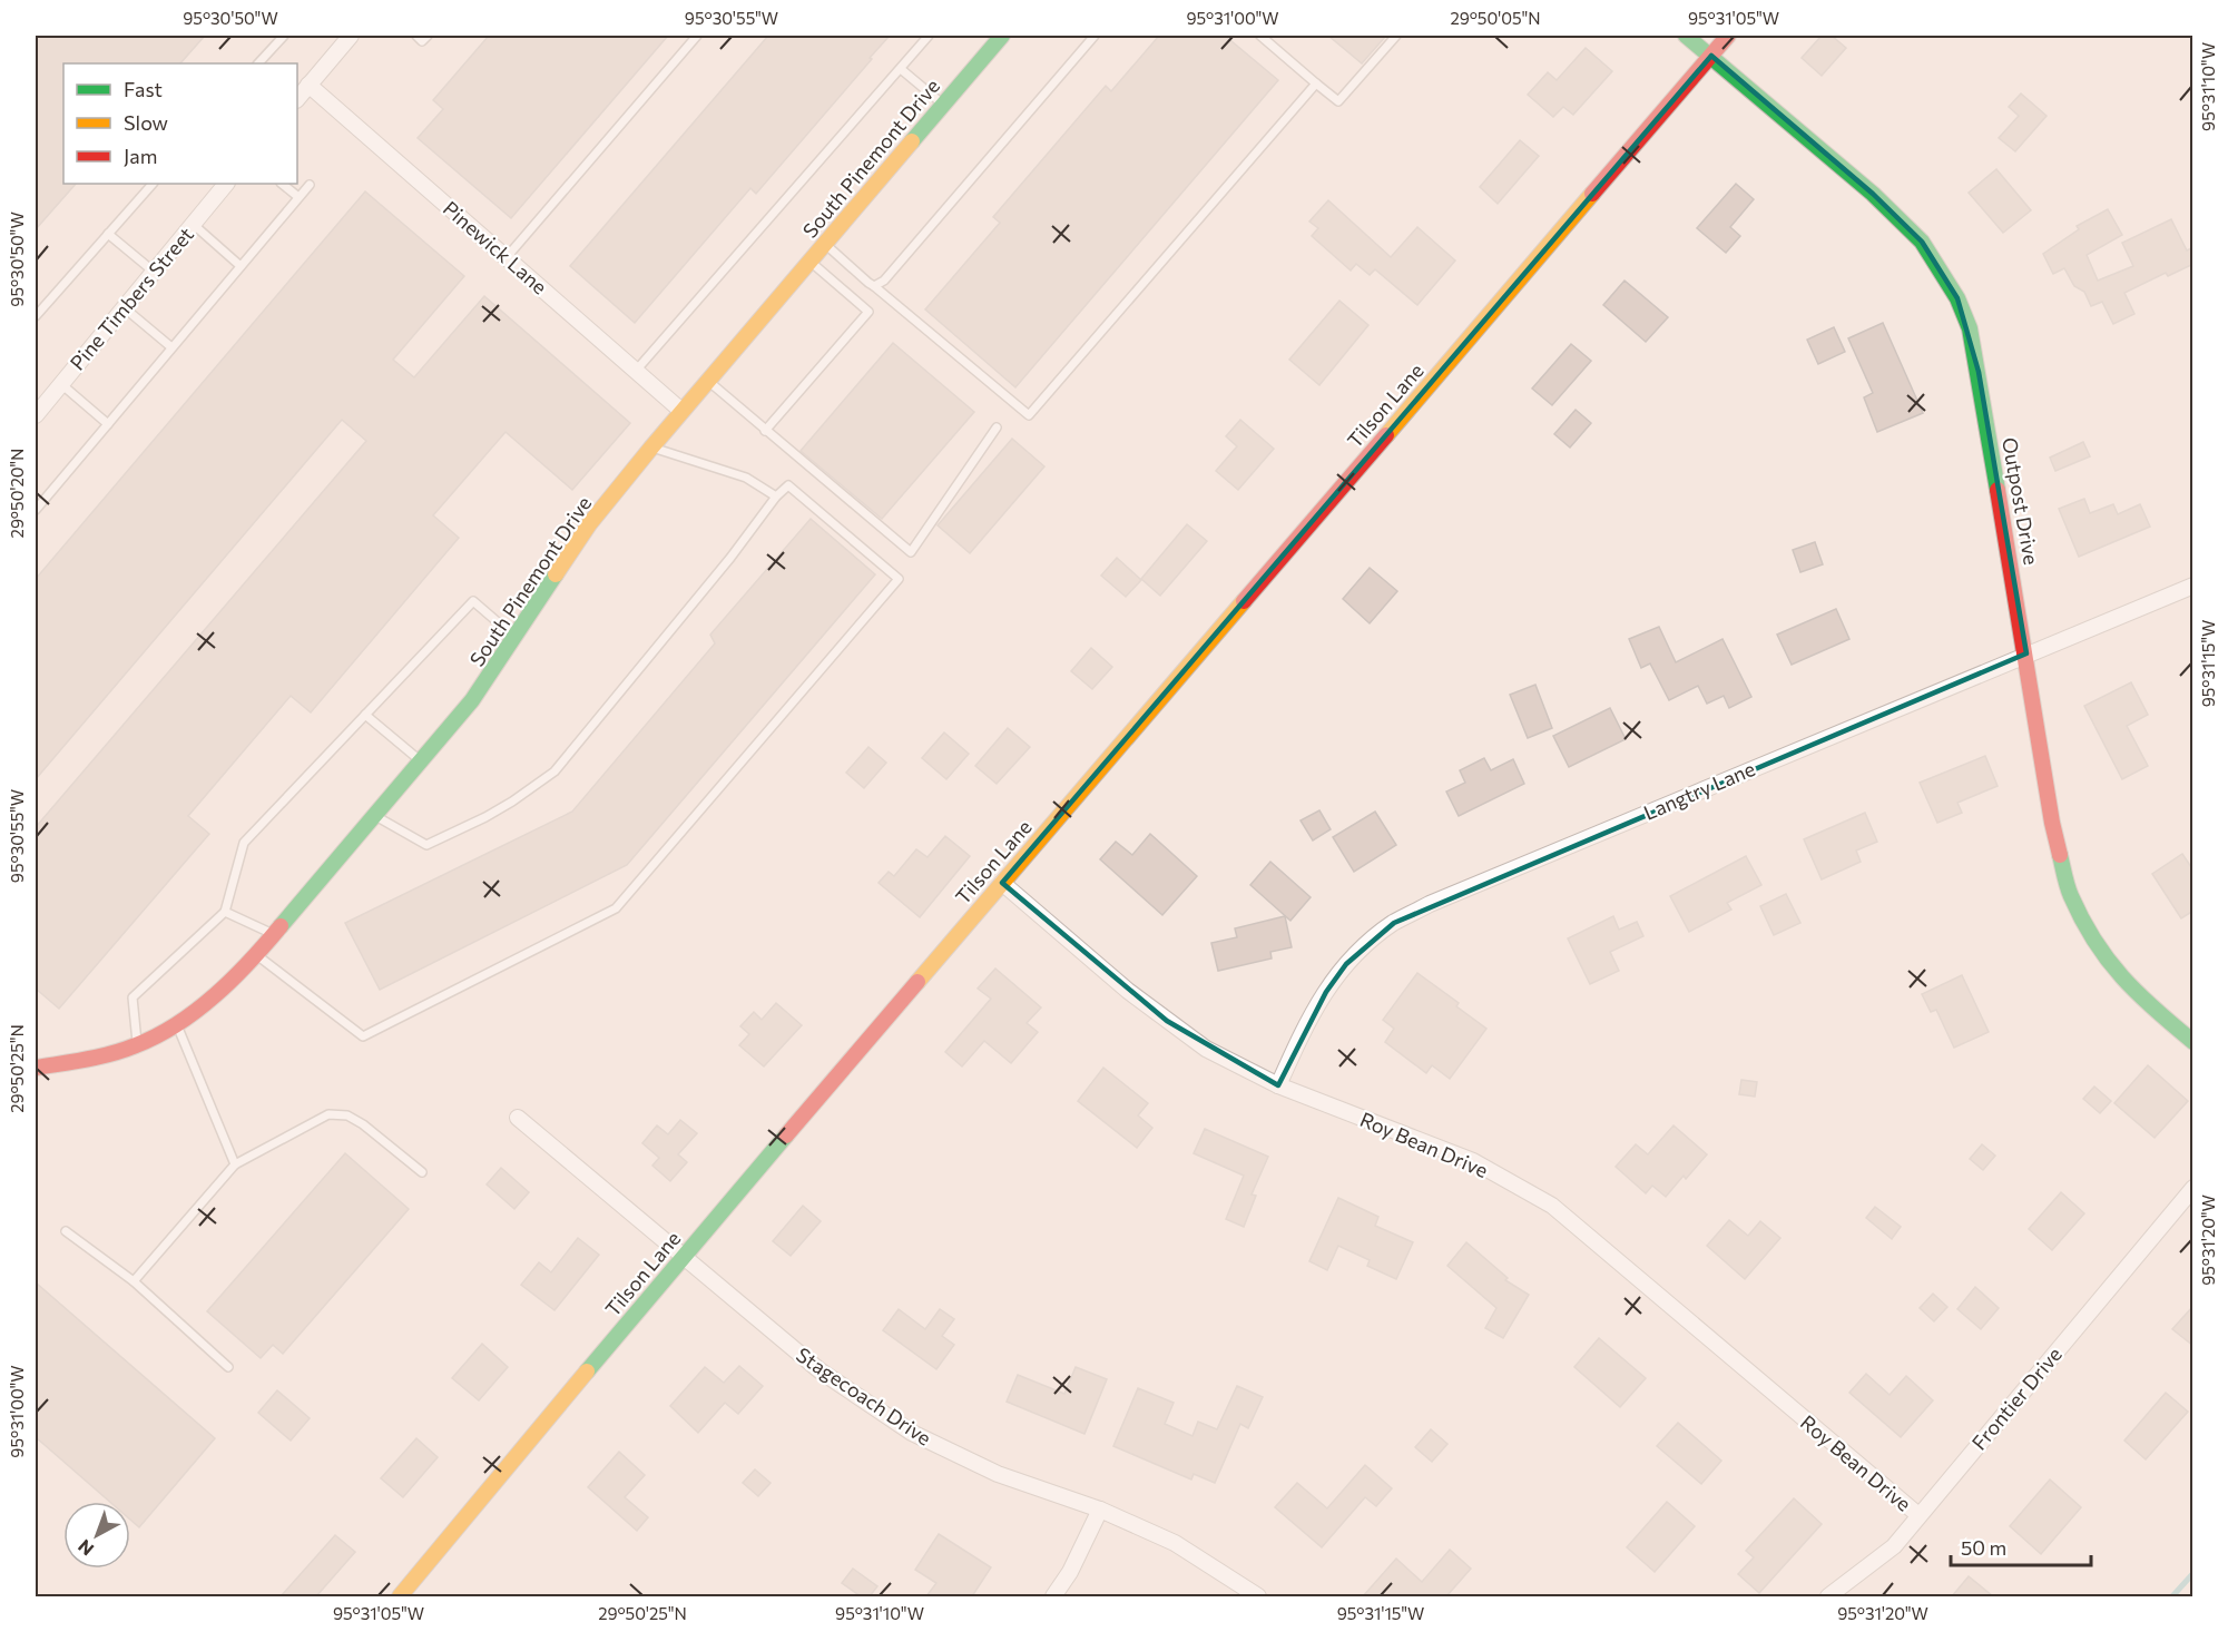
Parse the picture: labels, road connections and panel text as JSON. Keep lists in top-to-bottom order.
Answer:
{
  "streets": {
    "street": [
      "South Pinemont Drive",
      "Pinewick Lane",
      "Pine Timbers Street",
      "Tilson Lane",
      "Outpost Drive",
      "Langtry Lane",
      "Roy Bean Drive",
      "Stagecoach Drive",
      "Frontier Drive"
    ]
  },
  "crossings": [
    ["South Pinemont Drive", "Pinewick Lane"],
    ["Tilson Lane", "Outpost Drive"],
    ["Tilson Lane", "Roy Bean Drive"],
    ["Tilson Lane", "Stagecoach Drive"],
    ["Outpost Drive", "Langtry Lane"],
    ["Langtry Lane", "Roy Bean Drive"],
    ["Roy Bean Drive", "Frontier Drive"]
  ],
  "legend": ["Fast", "Slow", "Jam"],
  "scale_bar": "50 m",
  "north": "bottom left",
  "coordinates": [
    "95°30'50\"W",
    "95°30'55\"W",
    "95°31'00\"W",
    "29°50'05\"N",
    "95°31'05\"W",
    "95°31'10\"W",
    "29°50'20\"N",
    "95°31'15\"W",
    "29°50'25\"N",
    "95°31'20\"W"
  ]
}
